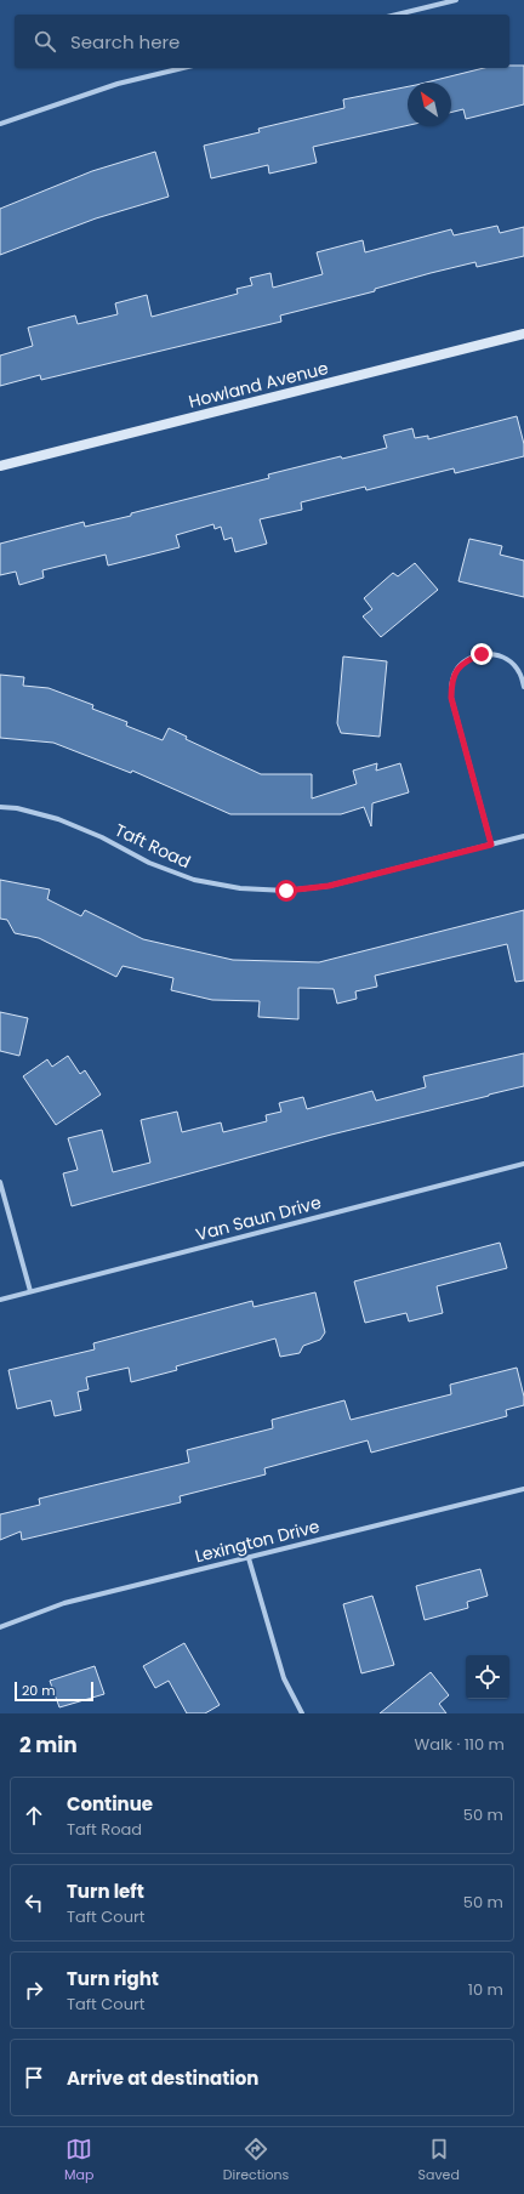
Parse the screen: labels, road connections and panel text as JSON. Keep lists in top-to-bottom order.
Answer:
{
  "streets": {
    "street": [
      "Howland Avenue",
      "Taft Road",
      "Van Saun Drive",
      "Lexington Drive"
    ]
  },
  "scale_bar": "20 m",
  "north": "top left",
  "page": {
    "search": "Search here",
    "scale": "20 m",
    "heading": ["2 min", "Walk · 110 m"],
    "list": [
      ["Continue", "Taft Road", "50 m"],
      ["Turn left", "Taft Court", "50 m"],
      ["Turn right", "Taft Court", "10 m"],
      "Arrive at destination"
    ],
    "nav": ["Map", "Directions", "Saved"]
  }
}
